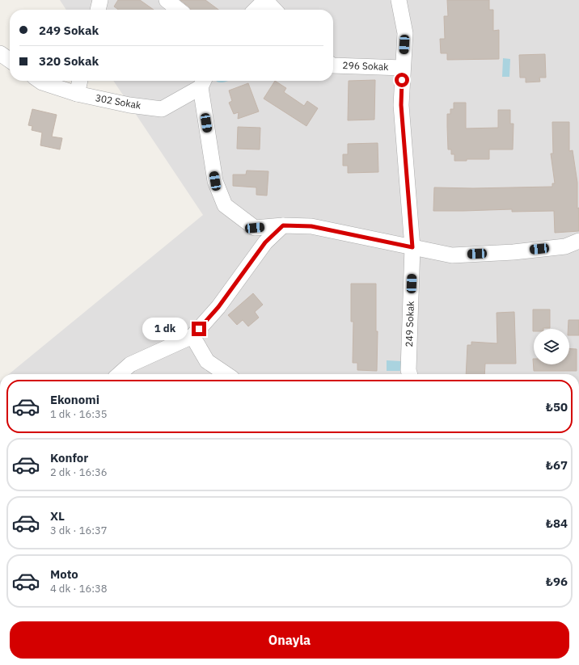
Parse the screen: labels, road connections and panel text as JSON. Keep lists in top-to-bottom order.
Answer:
{
  "streets": {
    "street": ["296 Sokak", "302 Sokak", "249 Sokak"]
  },
  "crossings": [
    ["296 Sokak", "249 Sokak"]
  ],
  "page": {
    "banner": ["249 Sokak", "320 Sokak"],
    "bubble": "1 dk",
    "list": [
      {
        "name": "Ekonomi",
        "note": "1 dk · 16:35",
        "value": "₺50"
      },
      {
        "name": "Konfor",
        "note": "2 dk · 16:36",
        "value": "₺67"
      },
      {
        "name": "XL",
        "note": "3 dk · 16:37",
        "value": "₺84"
      },
      {
        "name": "Moto",
        "note": "4 dk · 16:38",
        "value": "₺96"
      }
    ],
    "buttons": "Onayla"
  }
}
